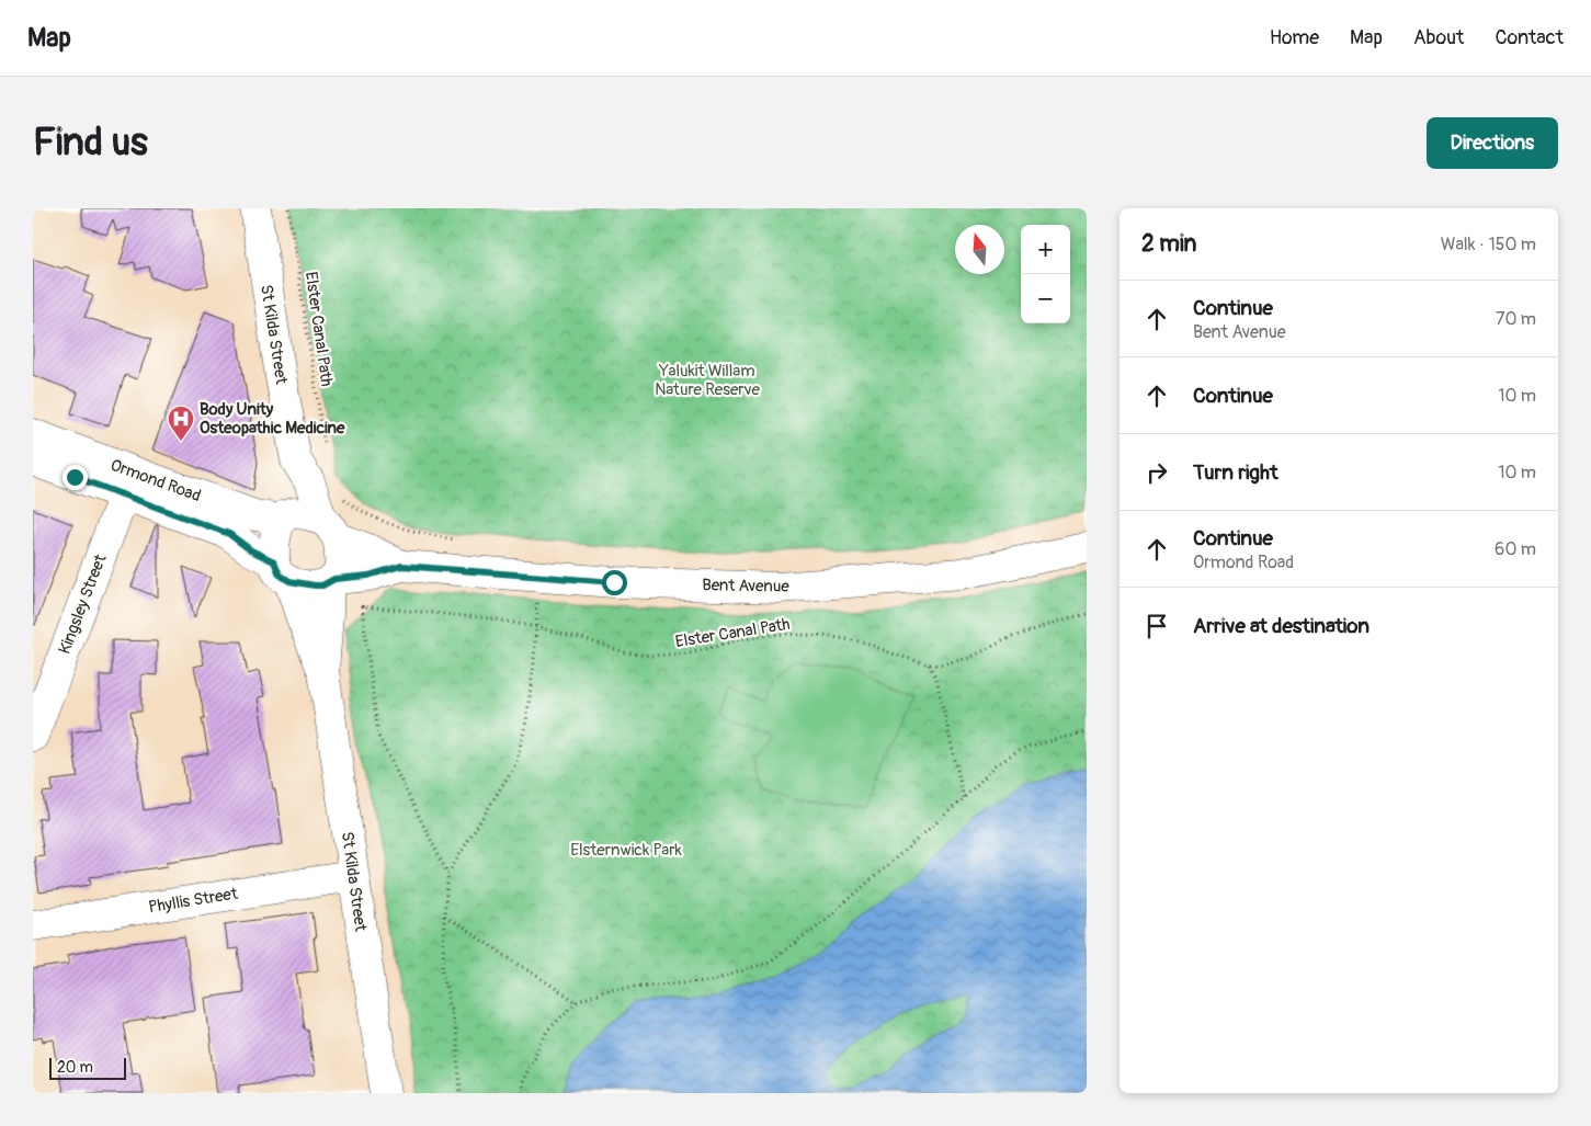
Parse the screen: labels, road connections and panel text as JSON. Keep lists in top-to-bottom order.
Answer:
{
  "streets": {
    "street": [
      "St Kilda Street",
      "Ormond Road",
      "Bent Avenue",
      "Kingsley Street",
      "Phyllis Street"
    ],
    "path": ["Elster Canal Path"]
  },
  "crossings": [
    ["St Kilda Street", "Ormond Road"],
    ["St Kilda Street", "Bent Avenue"],
    ["St Kilda Street", "Phyllis Street"],
    ["Ormond Road", "Bent Avenue"],
    ["Ormond Road", "Kingsley Street"]
  ],
  "parks": ["Yalukit Willam Nature Reserve", "Elsternwick Park"],
  "places": {
    "hospital": ["Body Unity Osteopathic Medicine"]
  },
  "scale_bar": "20 m",
  "north": "top",
  "page": {
    "header": "Map",
    "nav": [
      "Home",
      "Map",
      "About",
      "Contact"
    ],
    "buttons": "Directions",
    "title": "Find us",
    "heading": ["2 min", "Walk · 150 m"],
    "map_buttons": ["+", "−"],
    "list": [
      ["Continue", "Bent Avenue", "70 m"],
      ["Continue", "10 m"],
      ["Turn right", "10 m"],
      ["Continue", "Ormond Road", "60 m"],
      "Arrive at destination"
    ],
    "scale": "20 m"
  }
}
